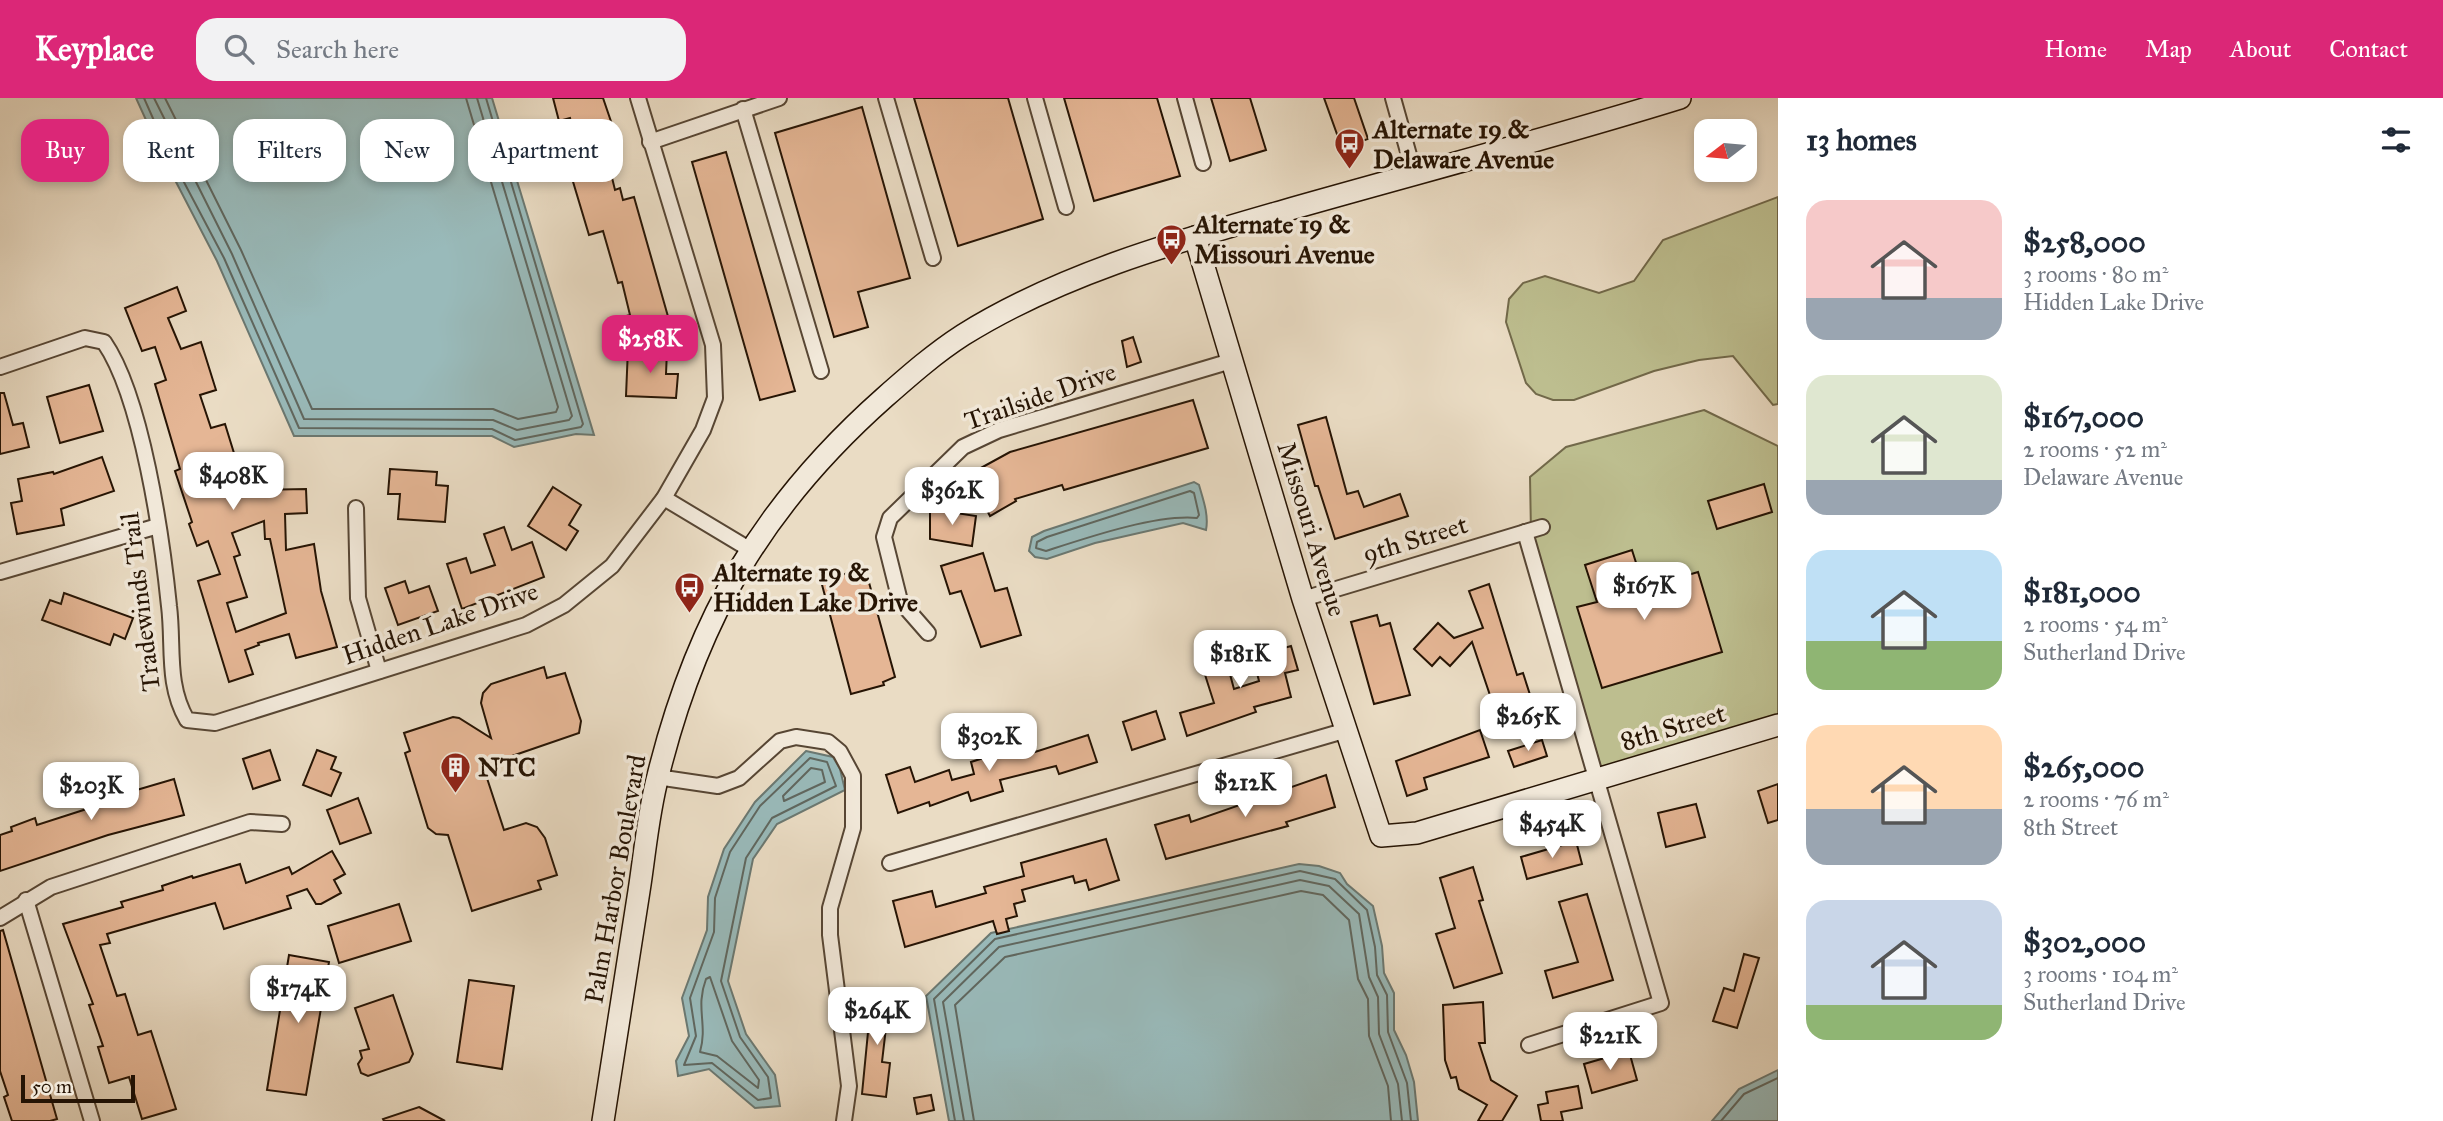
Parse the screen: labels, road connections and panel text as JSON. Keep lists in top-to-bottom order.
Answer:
{
  "streets": {
    "main road": ["Missouri Avenue", "8th Street", "Palm Harbor Boulevard"],
    "street": [
      "Trailside Drive",
      "9th Street",
      "Tradewinds Trail",
      "Hidden Lake Drive"
    ]
  },
  "crossings": [
    ["Trailside Drive", "Missouri Avenue"],
    ["Missouri Avenue", "9th Street"],
    ["Missouri Avenue", "8th Street"],
    ["Missouri Avenue", "Palm Harbor Boulevard"],
    ["Tradewinds Trail", "Hidden Lake Drive"]
  ],
  "places": {
    "bus stop": ["Alternate 19 & Delaware Avenue", "Alternate 19 & Missouri Avenue", "Alternate 19 & Hidden Lake Drive"],
    "building": ["NTC"]
  },
  "scale_bar": "50 m",
  "north": "left",
  "page": {
    "header": "Keyplace",
    "search": "Search here",
    "nav": [
      "Home",
      "Map",
      "About",
      "Contact"
    ],
    "heading": "13 homes",
    "chip": [
      "Buy",
      "Rent",
      "Filters",
      "New",
      "Apartment"
    ],
    "list": [
      {
        "name": "$258,000",
        "note": "3 rooms · 80 m² · Hidden Lake Drive"
      },
      {
        "name": "$167,000",
        "note": "2 rooms · 52 m² · Delaware Avenue"
      },
      {
        "name": "$181,000",
        "note": "2 rooms · 54 m² · Sutherland Drive"
      },
      {
        "name": "$265,000",
        "note": "2 rooms · 76 m² · 8th Street"
      },
      {
        "name": "$302,000",
        "note": "3 rooms · 104 m² · Sutherland Drive"
      }
    ],
    "price": [
      "$258K",
      "$408K",
      "$362K",
      "$167K",
      "$181K",
      "$265K",
      "$302K",
      "$212K",
      "$203K",
      "$454K",
      "$174K",
      "$264K",
      "$221K"
    ],
    "scale": "50 m"
  }
}
